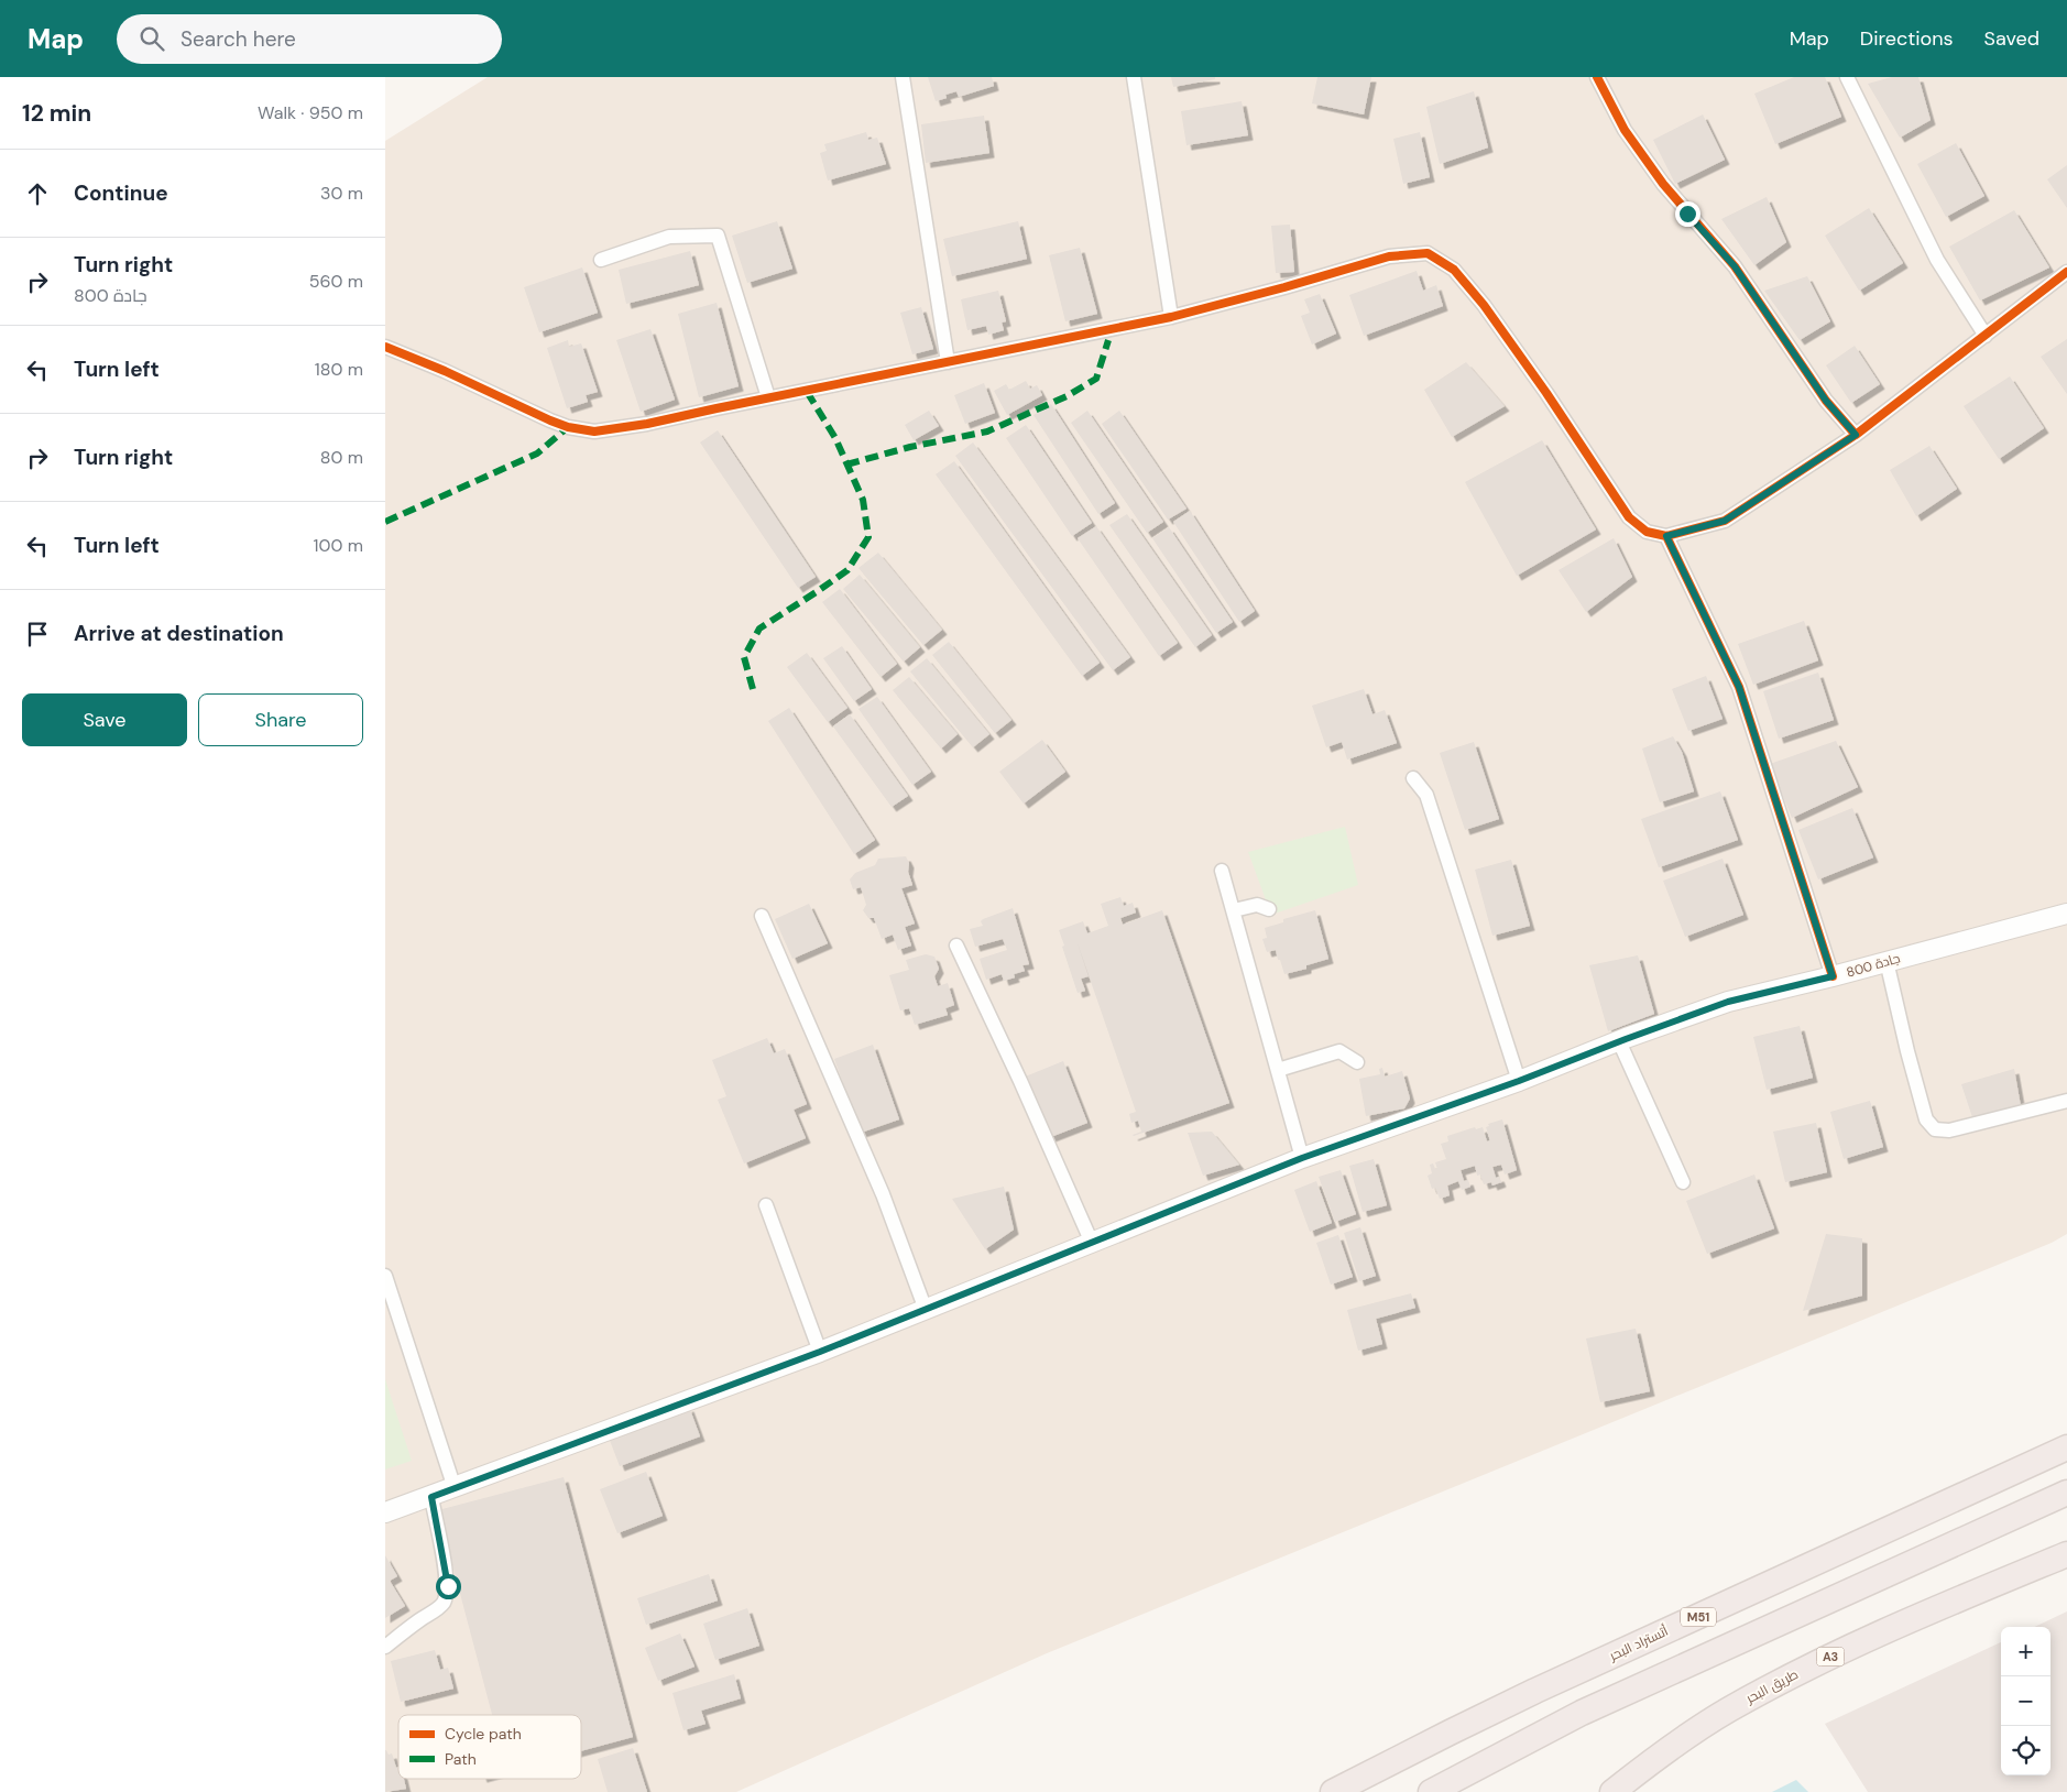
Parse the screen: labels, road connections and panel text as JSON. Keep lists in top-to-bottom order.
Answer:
{
  "streets": {
    "highway": [
      "M51",
      "أتستراد البحر",
      "A3",
      "طريق البحر"
    ],
    "main road": ["جادة 800"]
  },
  "legend": ["Cycle path", "Path"],
  "page": {
    "header": "Map",
    "search": "Search here",
    "nav": ["Map", "Directions", "Saved"],
    "heading": ["12 min", "Walk · 950 m"],
    "list": [
      ["Continue", "30 m"],
      ["Turn right", "جادة 800", "560 m"],
      ["Turn left", "180 m"],
      ["Turn right", "80 m"],
      ["Turn left", "100 m"],
      "Arrive at destination"
    ],
    "buttons": ["Save", "Share"],
    "map_buttons": ["+", "−"]
  }
}
